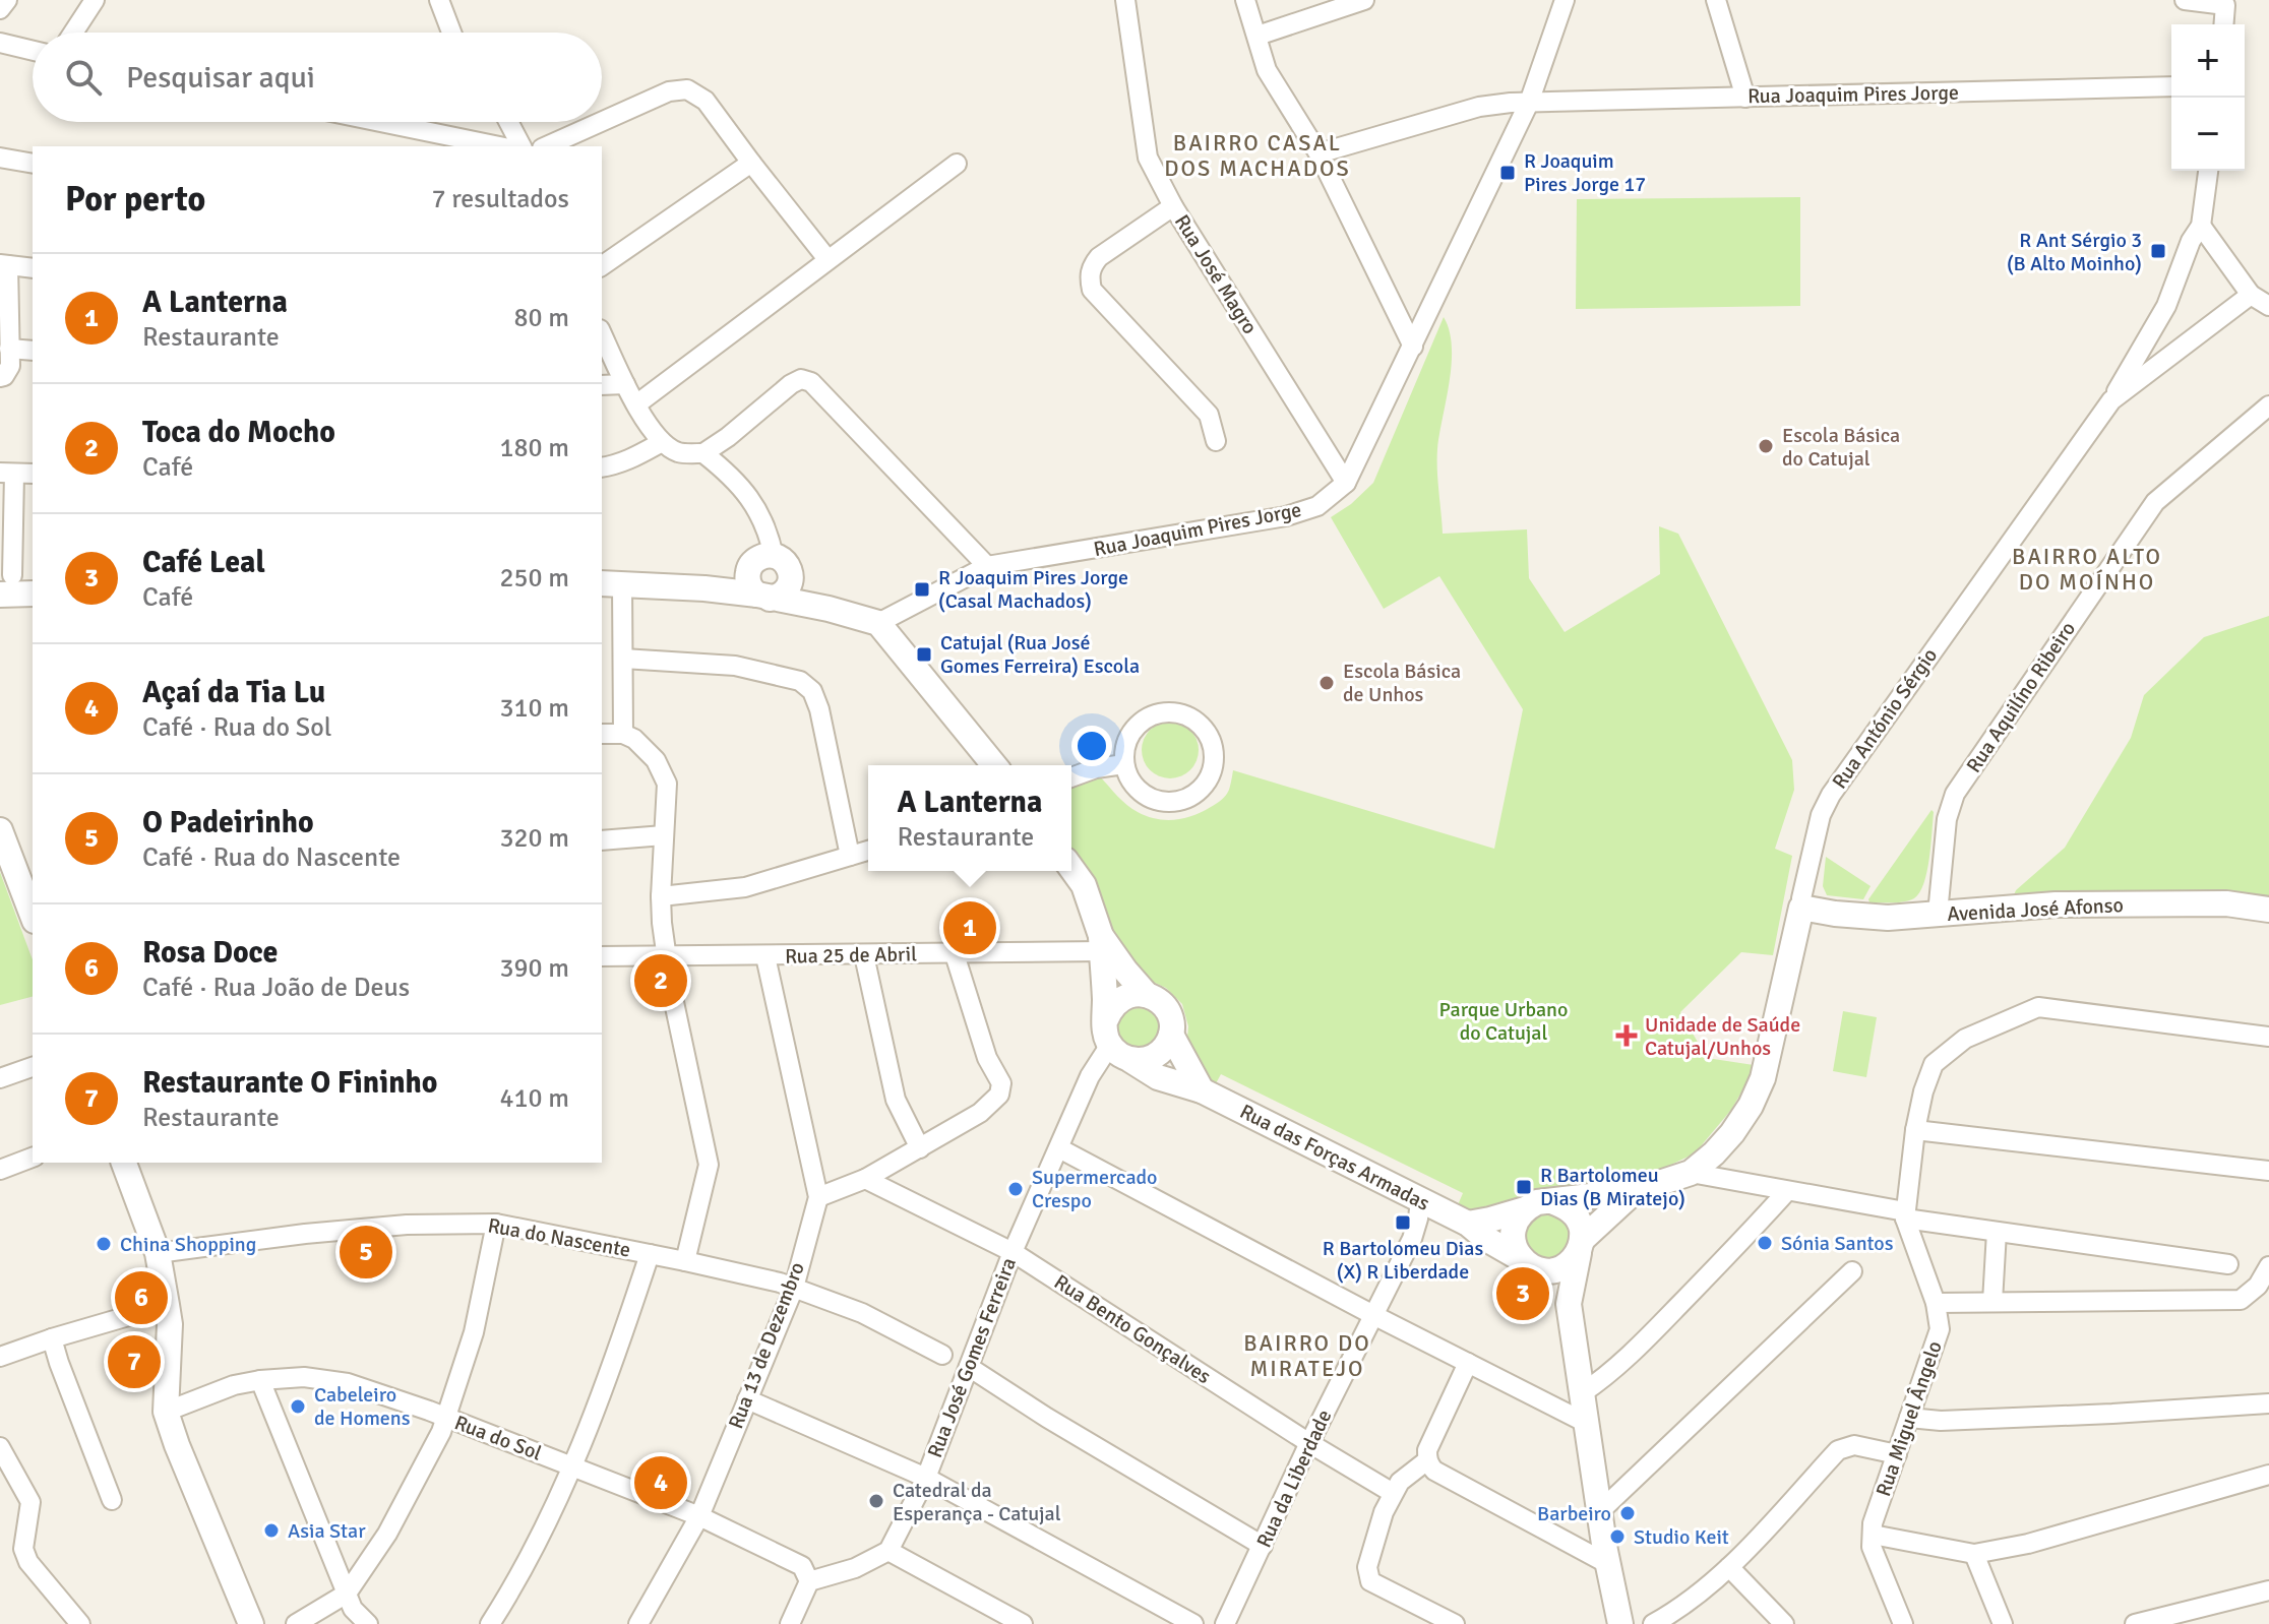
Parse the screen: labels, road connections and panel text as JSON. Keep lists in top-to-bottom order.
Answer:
{
  "streets": {
    "street": [
      "Rua Joaquim Pires Jorge",
      "Rua José Magro",
      "Rua Aquilíno Ribeiro",
      "Rua António Sérgio",
      "Avenida José Afonso",
      "Rua 25 de Abril",
      "Rua das Forças Armadas",
      "Rua do Nascente",
      "Rua Bento Gonçalves",
      "Rua 13 de Dezembro",
      "Rua José Gomes Ferreira",
      "Rua Miguel Ângelo",
      "Rua do Sol",
      "Rua da Liberdade"
    ]
  },
  "crossings": [
    ["Rua Joaquim Pires Jorge", "Rua José Magro"],
    ["Rua Aquilíno Ribeiro", "Avenida José Afonso"],
    ["Rua António Sérgio", "Avenida José Afonso"],
    ["Rua António Sérgio", "Rua das Forças Armadas"],
    ["Rua 25 de Abril", "Rua 13 de Dezembro"],
    ["Rua das Forças Armadas", "Rua José Gomes Ferreira"],
    ["Rua das Forças Armadas", "Rua da Liberdade"],
    ["Rua do Nascente", "Rua 13 de Dezembro"],
    ["Rua Bento Gonçalves", "Rua José Gomes Ferreira"],
    ["Rua Bento Gonçalves", "Rua da Liberdade"],
    ["Rua 13 de Dezembro", "Rua do Sol"]
  ],
  "districts": ["BAIRRO CASAL DOS MACHADOS", "BAIRRO ALTO DO MOÍNHO", "BAIRRO DO MIRATEJO"],
  "parks": ["Parque Urbano do Catujal"],
  "places": {
    "transit": [
      "R Joaquim Pires Jorge 17",
      "R Ant Sérgio 3 (B Alto Moinho)",
      "R Joaquim Pires Jorge (Casal Machados)",
      "Catujal (Rua José Gomes Ferreira) Escola",
      "R Bartolomeu Dias (B Miratejo)",
      "R Bartolomeu Dias (X) R Liberdade"
    ],
    "other": [
      "Escola Básica do Catujal",
      "Escola Básica de Unhos",
      "Supermercado Crespo",
      "Sónia Santos",
      "China Shopping",
      "Cabeleiro de Homens",
      "Catedral da Esperança - Catujal",
      "Barbeiro",
      "Asia Star",
      "Studio Keit"
    ],
    "health": ["Unidade de Saúde Catujal/Unhos"]
  },
  "page": {
    "map_buttons": ["+", "−"],
    "search": "Pesquisar aqui",
    "heading": ["Por perto", "7 resultados"],
    "list": [
      {
        "mark": "1",
        "name": "A Lanterna",
        "note": "Restaurante",
        "value": "80 m"
      },
      {
        "mark": "2",
        "name": "Toca do Mocho",
        "note": "Café",
        "value": "180 m"
      },
      {
        "mark": "3",
        "name": "Café Leal",
        "note": "Café",
        "value": "250 m"
      },
      {
        "mark": "4",
        "name": "Açaí da Tia Lu",
        "note": "Café · Rua do Sol",
        "value": "310 m"
      },
      {
        "mark": "5",
        "name": "O Padeirinho",
        "note": "Café · Rua do Nascente",
        "value": "320 m"
      },
      {
        "mark": "6",
        "name": "Rosa Doce",
        "note": "Café · Rua João de Deus",
        "value": "390 m"
      },
      {
        "mark": "7",
        "name": "Restaurante O Fininho",
        "note": "Restaurante",
        "value": "410 m"
      }
    ],
    "popup": ["A Lanterna", "Restaurante"],
    "pins": [
      "1",
      "2",
      "5",
      "3",
      "6",
      "7",
      "4"
    ]
  }
}
